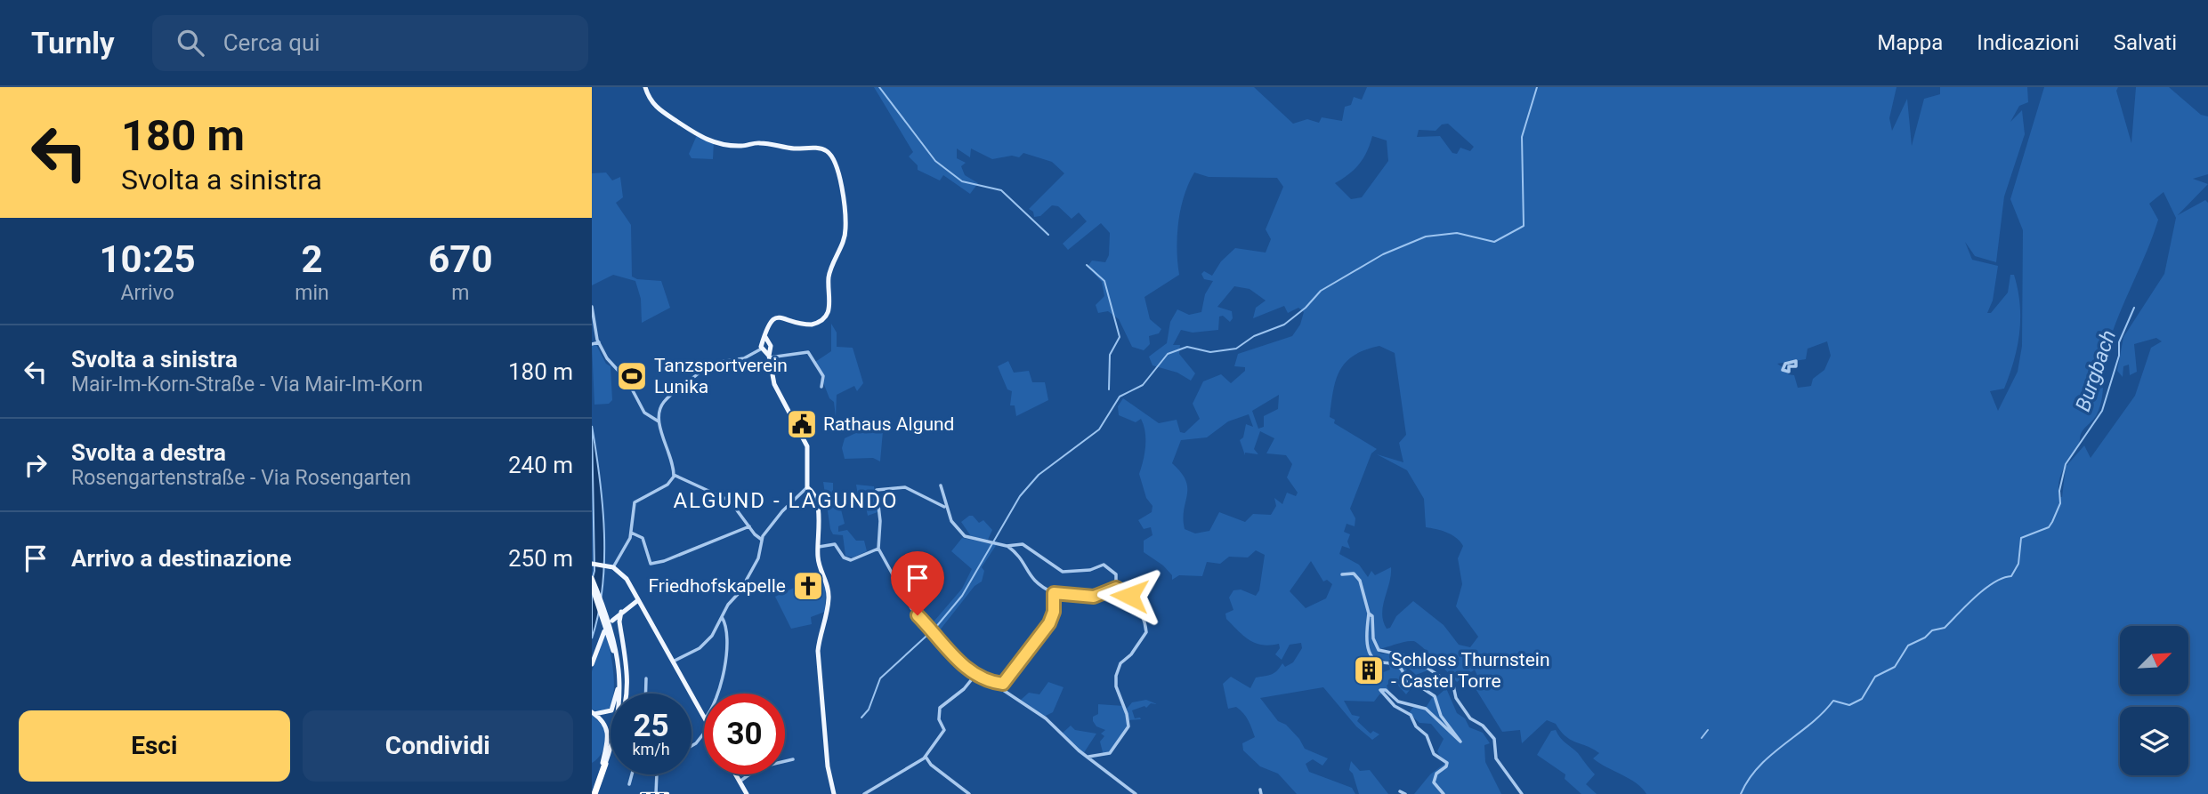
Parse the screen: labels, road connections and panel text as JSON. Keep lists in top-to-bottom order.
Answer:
{
  "districts": ["ALGUND - LAGUNDO"],
  "water": ["Burgbach"],
  "places": {
    "sports": ["Tanzsportverein Lunika"],
    "public building": ["Rathaus Algund"],
    "church": ["Friedhofskapelle"],
    "building": ["Schloss Thurnstein - Castel Torre"]
  },
  "north": "top right",
  "page": {
    "header": "Turnly",
    "search": "Cerca qui",
    "nav": ["Mappa", "Indicazioni", "Salvati"],
    "turn": ["180 m", "Svolta a sinistra"],
    "eta": [
      "10:25",
      "Arrivo",
      "2",
      "min",
      "670",
      "m"
    ],
    "list": [
      {
        "name": "Svolta a sinistra",
        "note": "Mair-Im-Korn-Straße - Via Mair-Im-Korn",
        "value": "180 m"
      },
      {
        "name": "Svolta a destra",
        "note": "Rosengartenstraße - Via Rosengarten",
        "value": "240 m"
      },
      {
        "name": "Arrivo a destinazione",
        "value": "250 m"
      }
    ],
    "speed": "25 km/h",
    "limit": "30",
    "buttons": ["Esci", "Condividi"]
  }
}
